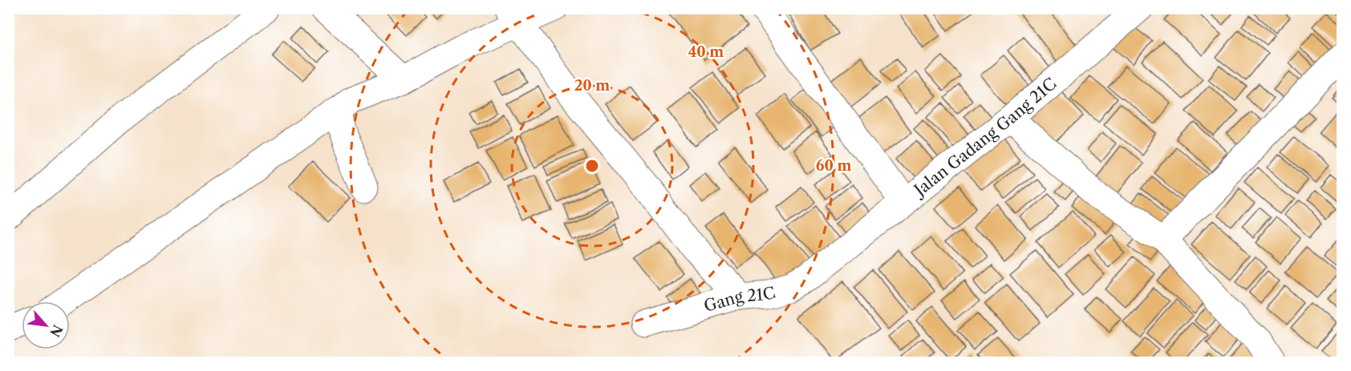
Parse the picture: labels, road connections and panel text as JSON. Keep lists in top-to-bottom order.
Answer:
{
  "streets": {
    "street": ["Jalan Gadang Gang 21C", "Gang 21C"]
  },
  "crossings": [
    ["Jalan Gadang Gang 21C", "Gang 21C"]
  ],
  "north": "bottom right",
  "rings": ["40 m", "20 m", "60 m"]
}
